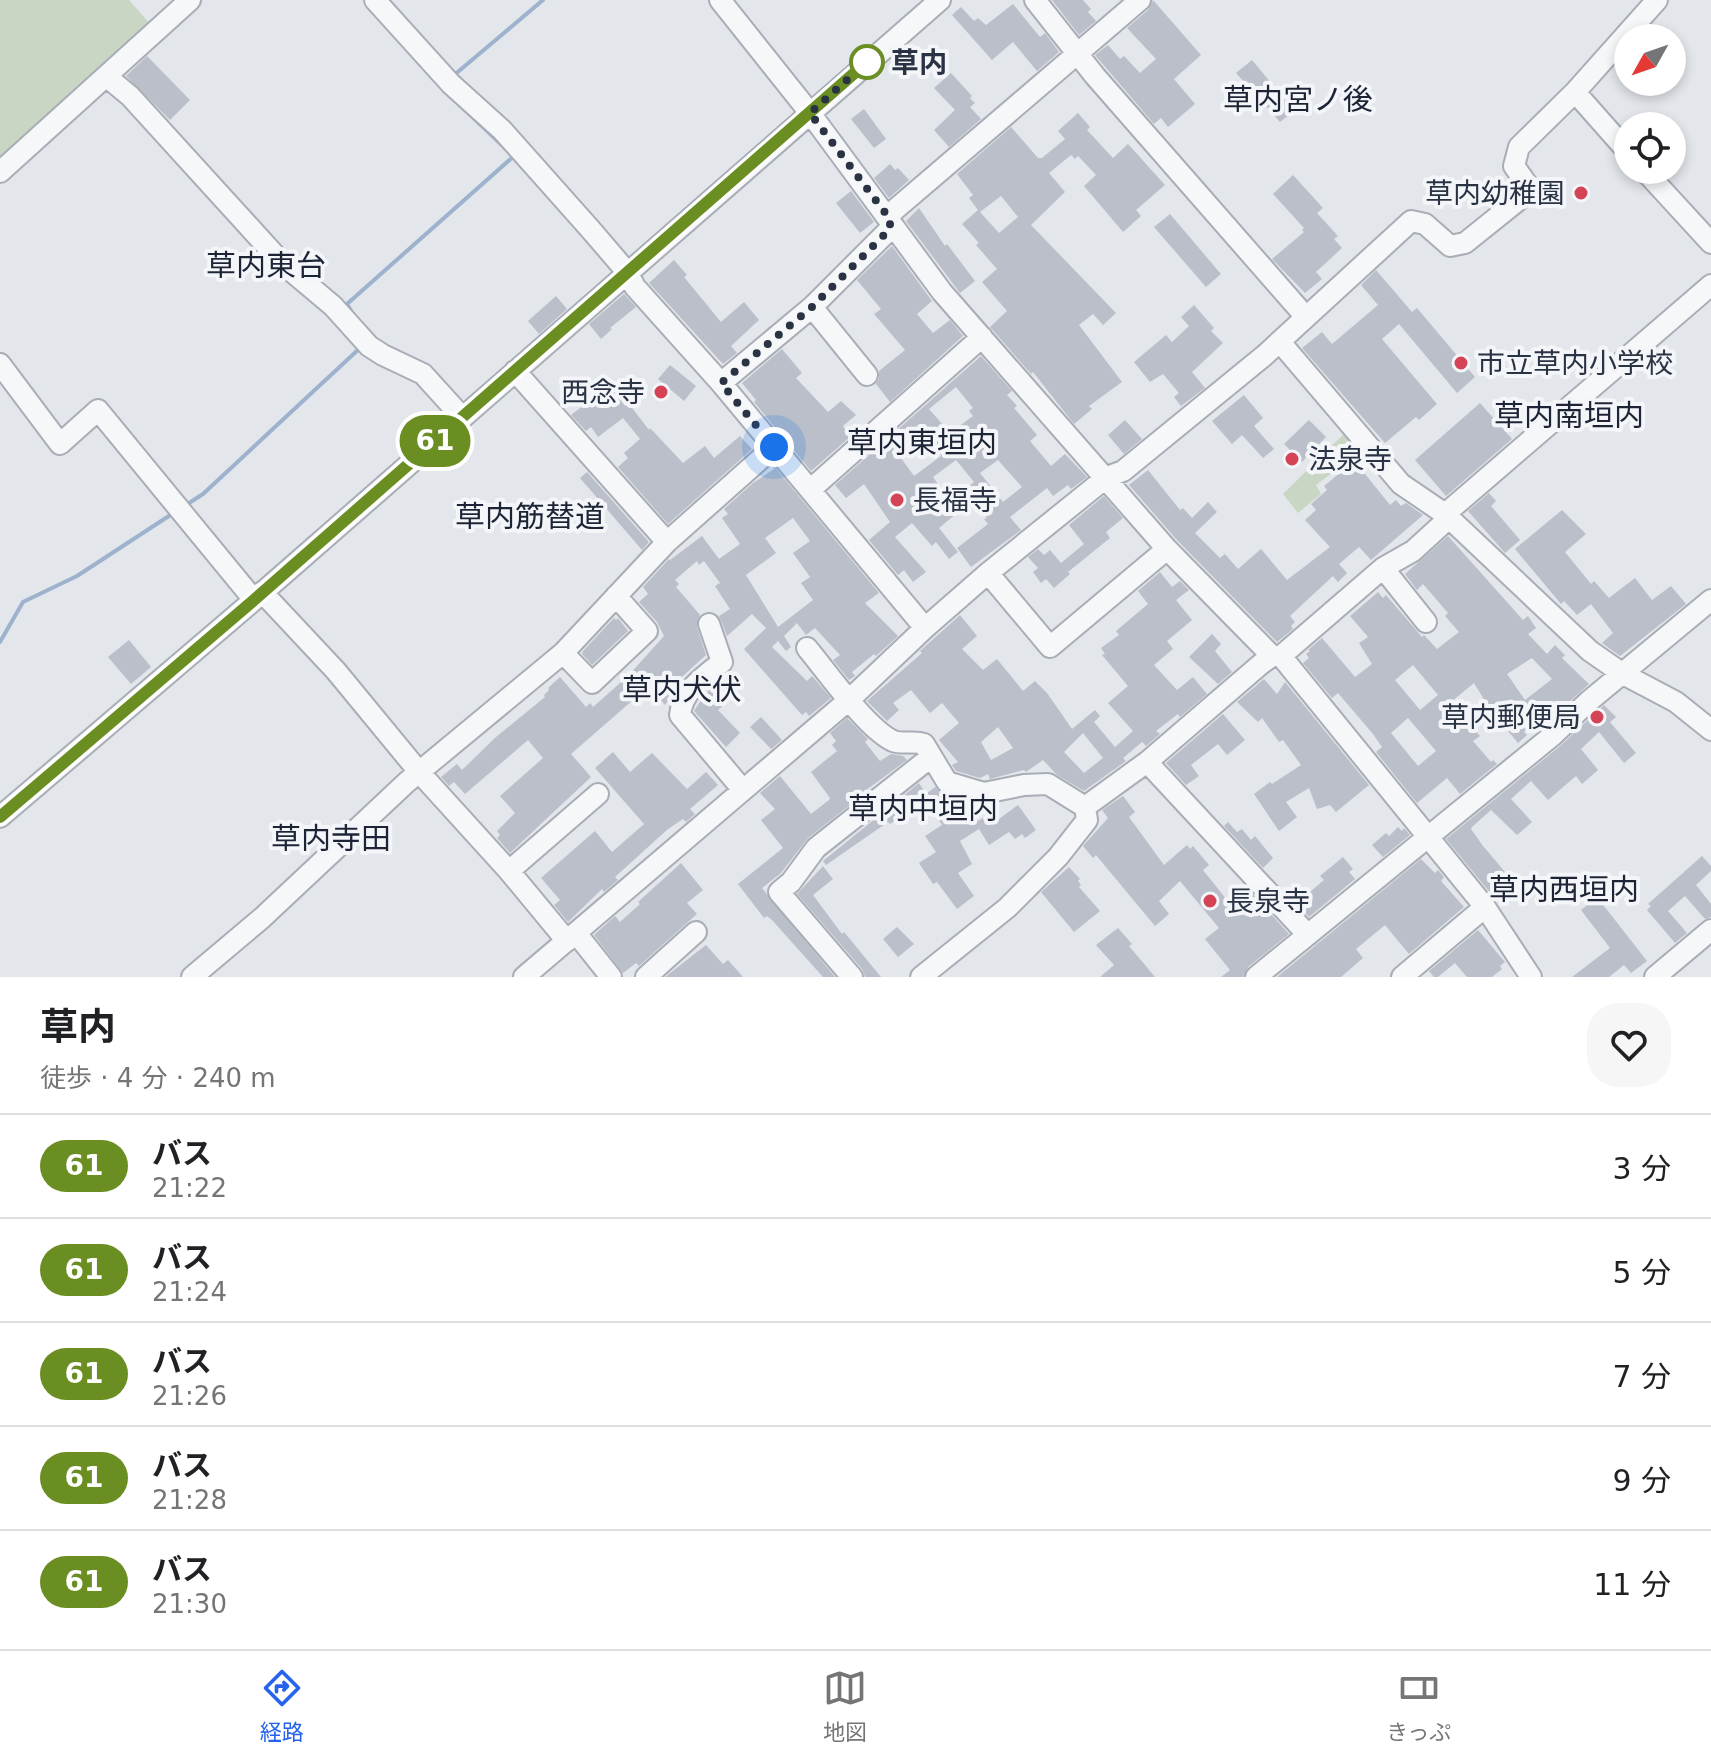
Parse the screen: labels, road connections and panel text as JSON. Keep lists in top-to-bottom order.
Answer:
{
  "districts": [
    "草内宮ノ後",
    "草内東台",
    "草内南垣内",
    "草内東垣内",
    "草内筋替道",
    "草内犬伏",
    "草内中垣内",
    "草内寺田",
    "草内西垣内"
  ],
  "places": [
    "草内",
    "草内幼稚園",
    "市立草内小学校",
    "西念寺",
    "法泉寺",
    "長福寺",
    "草内郵便局",
    "長泉寺"
  ],
  "lines": ["bus line 61"],
  "north": "bottom left",
  "page": {
    "on_map": "61",
    "heading": ["草内", "徒歩 · 4 分 · 240 m"],
    "list": [
      {
        "mark": "61",
        "name": "バス",
        "note": "21:22",
        "value": "3 分"
      },
      {
        "mark": "61",
        "name": "バス",
        "note": "21:24",
        "value": "5 分"
      },
      {
        "mark": "61",
        "name": "バス",
        "note": "21:26",
        "value": "7 分"
      },
      {
        "mark": "61",
        "name": "バス",
        "note": "21:28",
        "value": "9 分"
      },
      {
        "mark": "61",
        "name": "バス",
        "note": "21:30",
        "value": "11 分"
      }
    ],
    "tabs": ["経路", "地図", "きっぷ"]
  }
}
